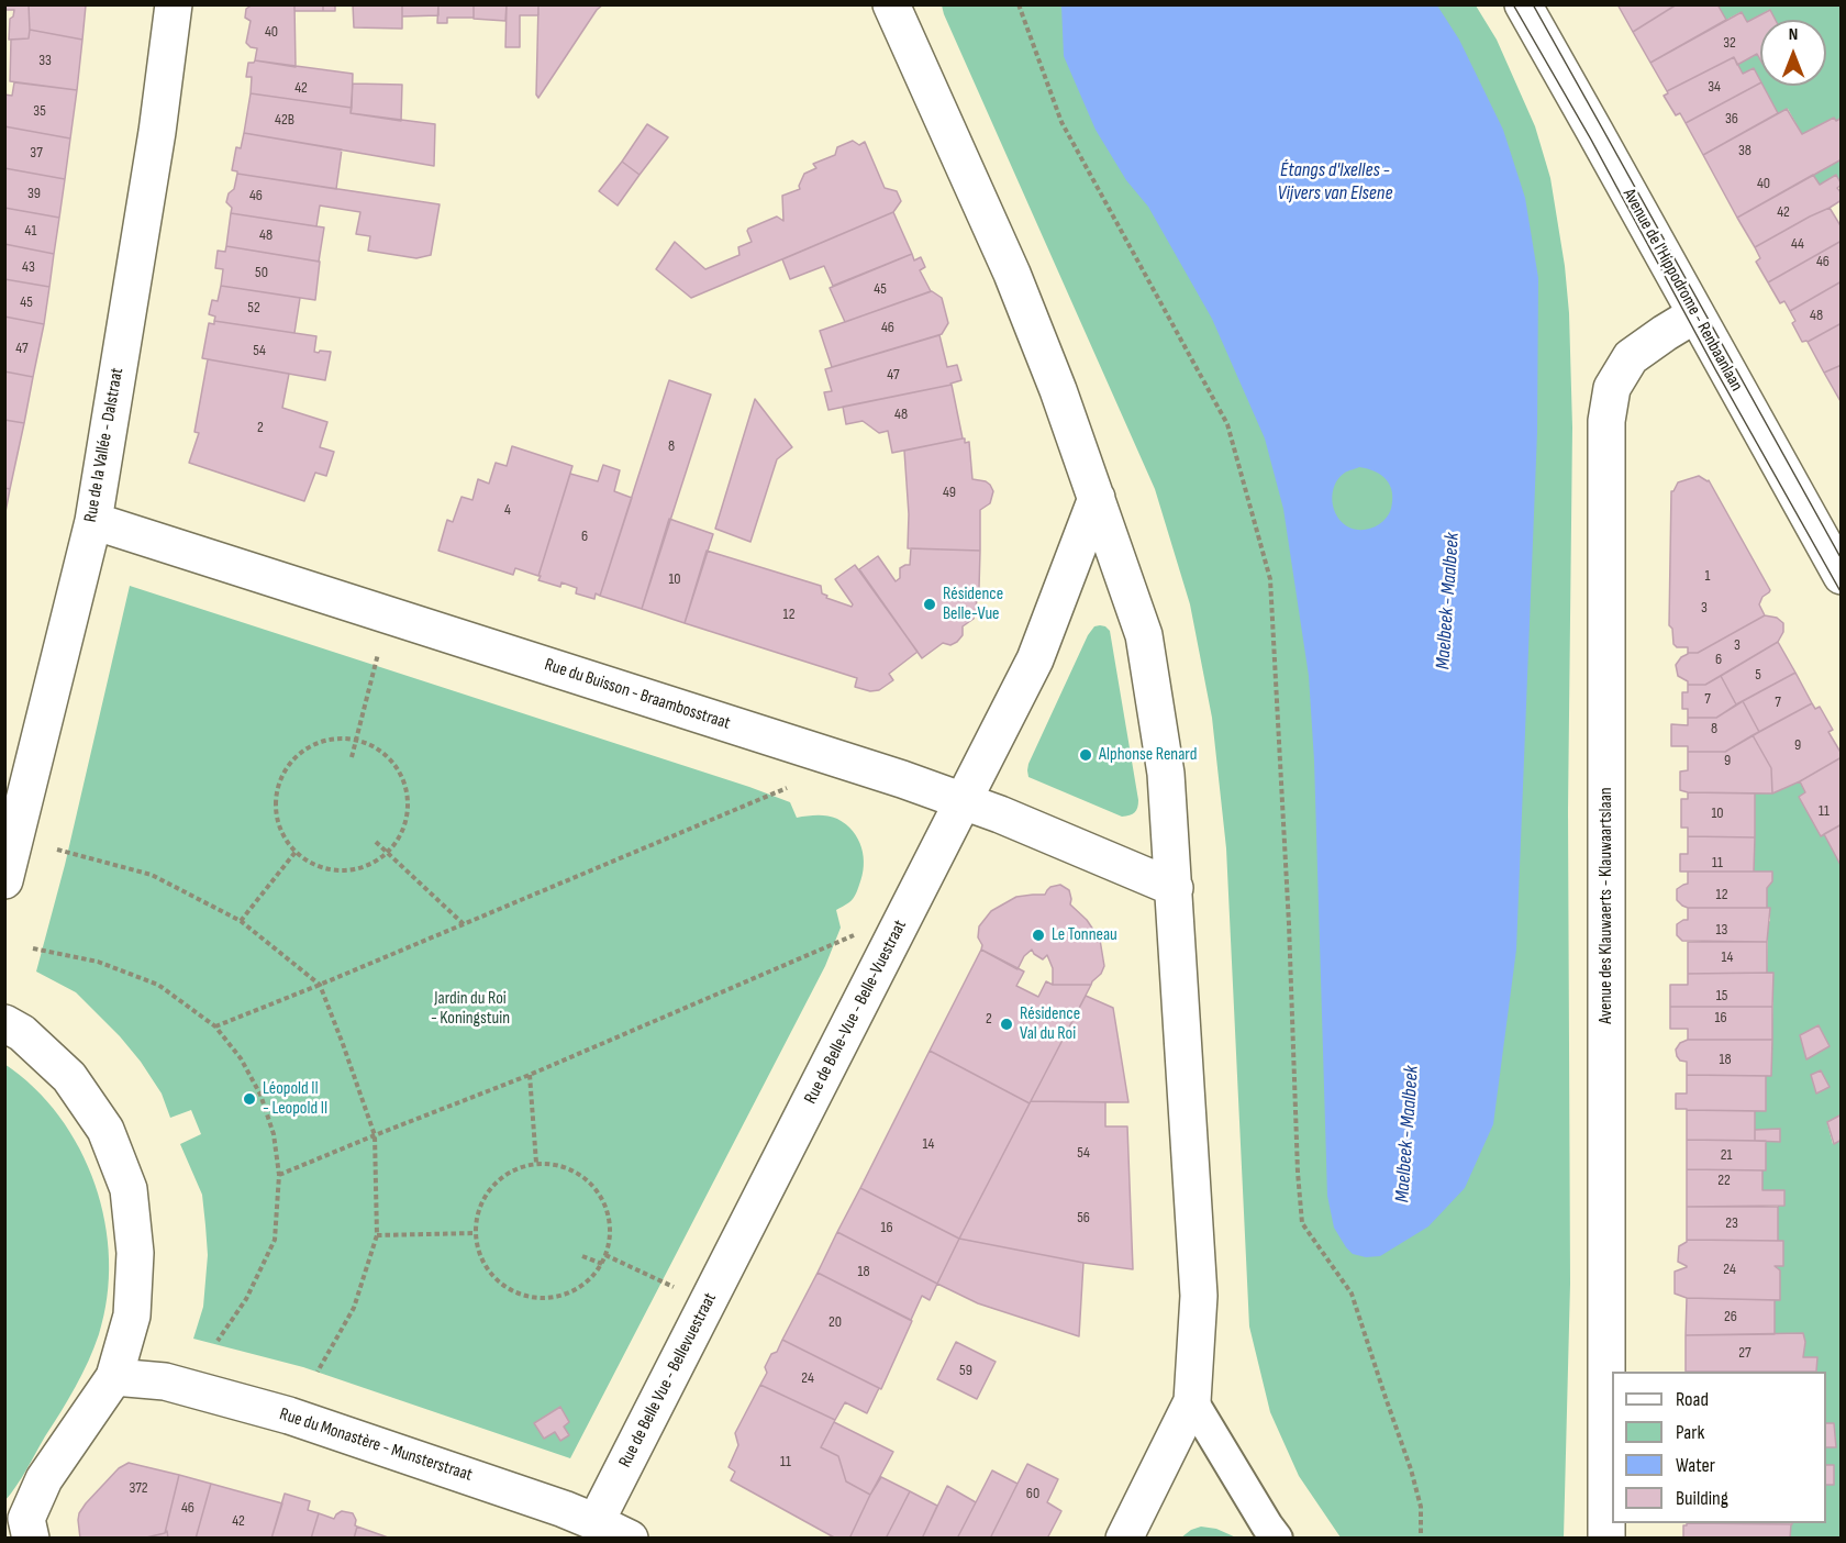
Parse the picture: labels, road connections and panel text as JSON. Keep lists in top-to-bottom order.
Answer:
{
  "streets": {
    "street": [
      "Avenue de l'Hippodrome - Renbaanlaan",
      "Rue de la Vallée - Dalstraat",
      "Rue du Buisson - Braambosstraat",
      "Avenue des Klauwaerts - Klauwaartslaan",
      "Rue de Belle-Vue - Belle-Vuestraat",
      "Rue de Belle Vue - Bellevuestraat",
      "Rue du Monastère - Munsterstraat"
    ]
  },
  "crossings": [
    ["Avenue de l'Hippodrome - Renbaanlaan", "Avenue des Klauwaerts - Klauwaartslaan"],
    ["Rue de la Vallée - Dalstraat", "Rue du Buisson - Braambosstraat"],
    ["Rue du Buisson - Braambosstraat", "Rue de Belle-Vue - Belle-Vuestraat"],
    ["Rue de Belle-Vue - Belle-Vuestraat", "Rue de Belle Vue - Bellevuestraat"],
    ["Rue de Belle Vue - Bellevuestraat", "Rue du Monastère - Munsterstraat"]
  ],
  "water": ["Étangs d'Ixelles - Vijvers van Elsene", "Maelbeek - Maalbeek"],
  "parks": ["Jardin du Roi - Koningstuin"],
  "places": [
    "Résidence Belle-Vue",
    "Alphonse Renard",
    "Le Tonneau",
    "Résidence Val du Roi",
    "Léopold II - Leopold II"
  ],
  "house_numbers": [
    "40",
    "32",
    "33",
    "34",
    "42",
    "35",
    "36",
    "42B",
    "38",
    "37",
    "40",
    "39",
    "46",
    "42",
    "41",
    "48",
    "44",
    "46",
    "43",
    "50",
    "45",
    "45",
    "52",
    "48",
    "46",
    "47",
    "54",
    "47",
    "48",
    "2",
    "8",
    "49",
    "4",
    "6",
    "1",
    "10",
    "3",
    "12",
    "3",
    "6",
    "5",
    "7",
    "7",
    "8",
    "9",
    "9",
    "11",
    "10",
    "11",
    "12",
    "13",
    "14",
    "15",
    "16",
    "2",
    "18",
    "14",
    "54",
    "21",
    "22",
    "56",
    "23",
    "16",
    "24",
    "18",
    "26",
    "20",
    "27",
    "59",
    "24",
    "11",
    "372",
    "60",
    "46",
    "42"
  ],
  "legend": [
    "Road",
    "Park",
    "Water",
    "Building"
  ],
  "north": "top"
}
